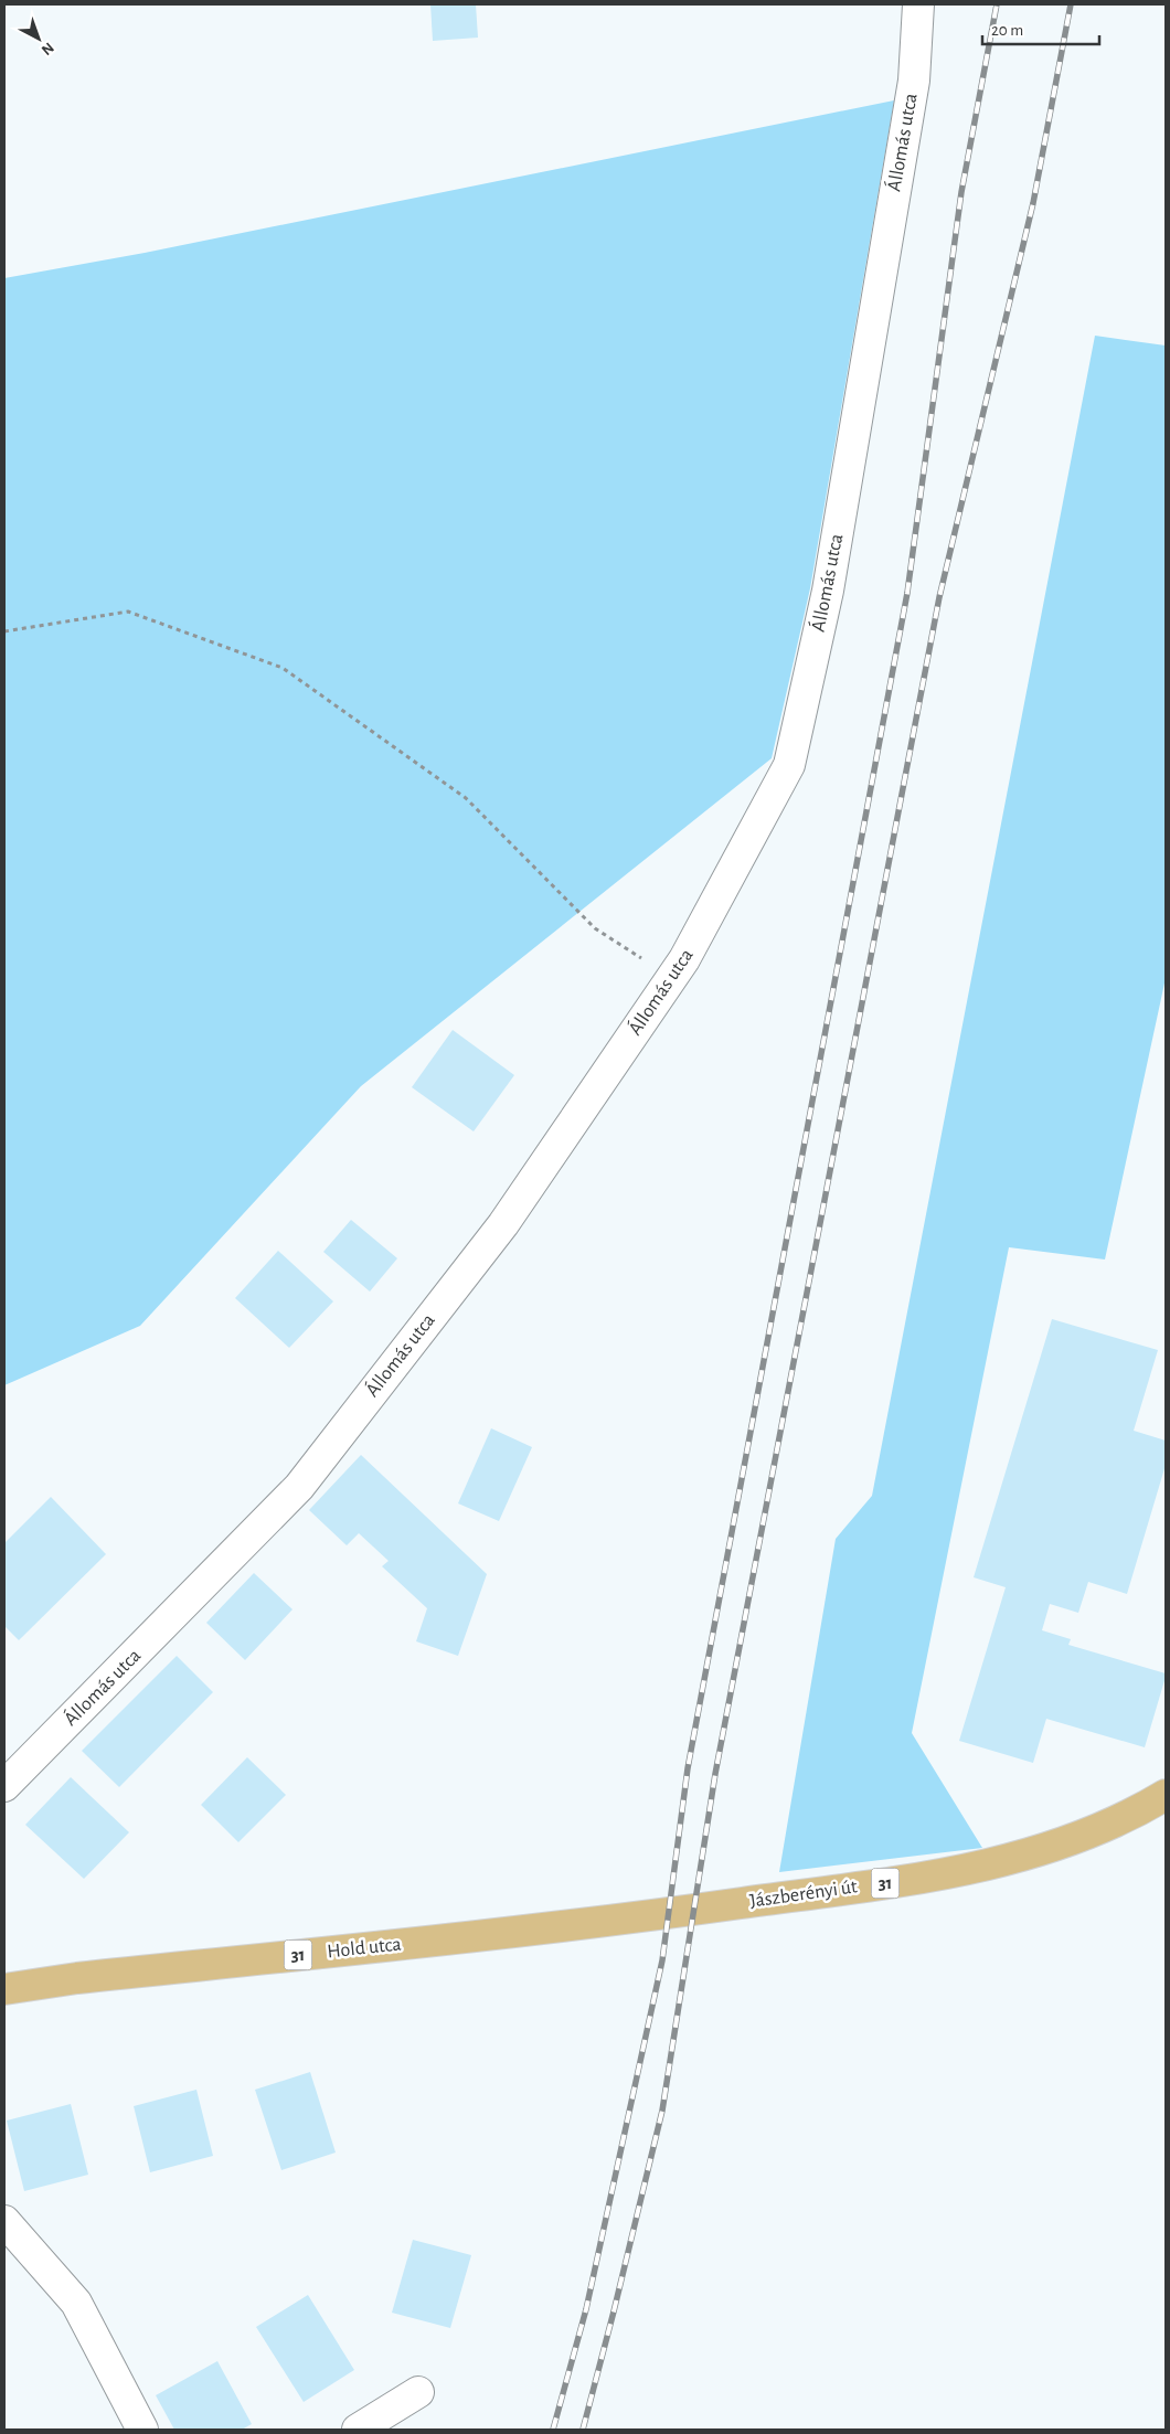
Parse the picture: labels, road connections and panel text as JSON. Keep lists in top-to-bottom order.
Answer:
{
  "streets": {
    "main road": ["31", "Jászberényi út", "Hold utca"],
    "street": ["Állomás utca"]
  },
  "crossings": [
    ["Jászberényi út", "Hold utca"]
  ],
  "scale_bar": "20 m",
  "north": "bottom right"
}
